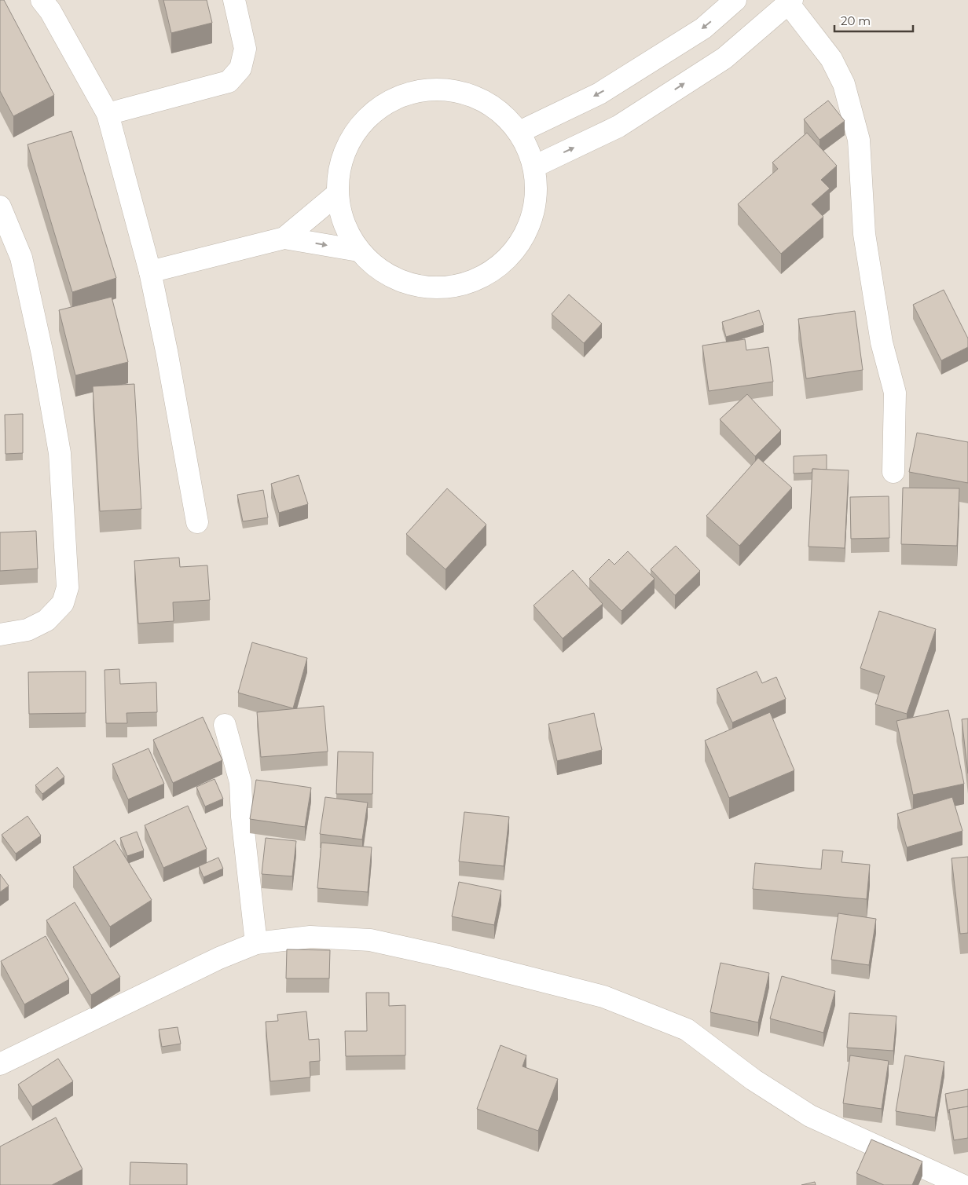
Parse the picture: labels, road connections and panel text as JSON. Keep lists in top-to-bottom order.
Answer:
{
  "scale_bar": "20 m"
}
